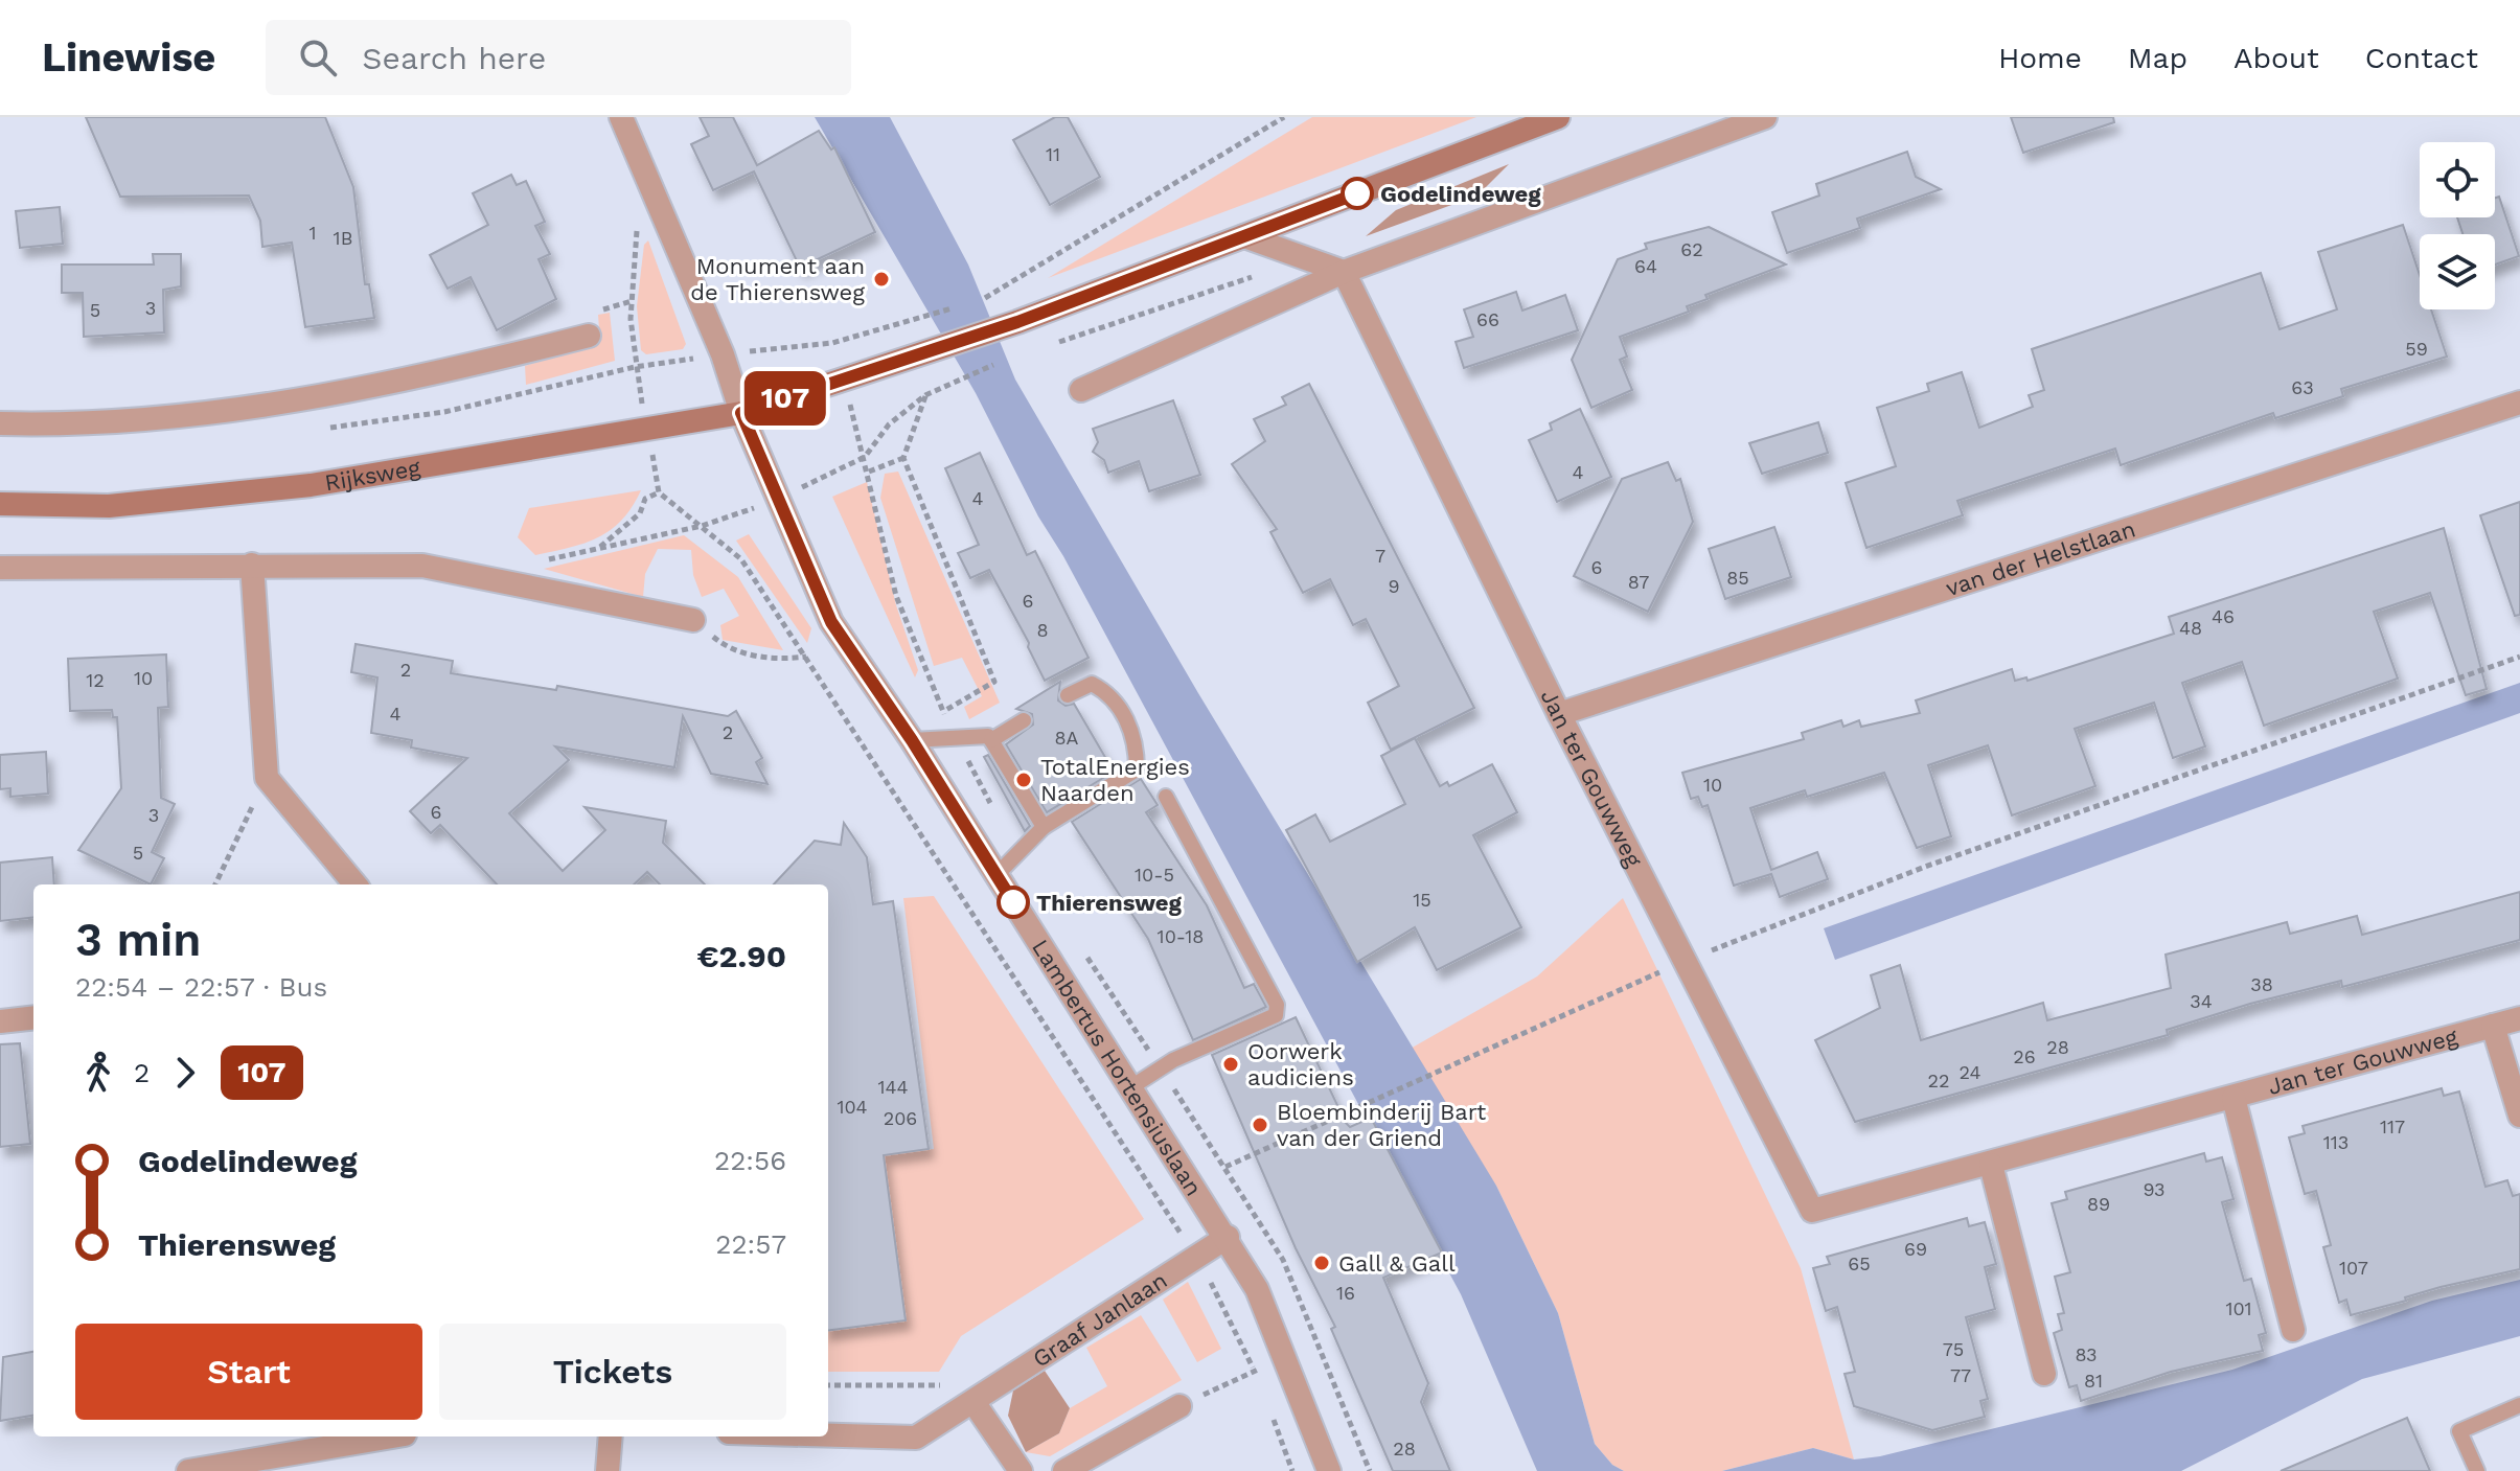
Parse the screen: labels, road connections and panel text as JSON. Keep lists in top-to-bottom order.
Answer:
{
  "streets": {
    "main road": ["Rijksweg"],
    "street": [
      "van der Helstlaan",
      "Jan ter Gouwweg",
      "Lambertus Hortensiuslaan",
      "Graaf Janlaan"
    ]
  },
  "crossings": [
    ["Rijksweg", "Lambertus Hortensiuslaan"],
    ["van der Helstlaan", "Jan ter Gouwweg"],
    ["Lambertus Hortensiuslaan", "Graaf Janlaan"]
  ],
  "places": [
    "Godelindeweg",
    "Monument aan de Thierensweg",
    "TotalEnergies Naarden",
    "Thierensweg",
    "Oorwerk audiciens",
    "Bloembinderij Bart van der Griend",
    "Gall & Gall"
  ],
  "lines": ["bus line 107"],
  "house_numbers": [
    "11",
    "1",
    "1B",
    "62",
    "64",
    "3",
    "5",
    "66",
    "59",
    "63",
    "4",
    "4",
    "7",
    "6",
    "85",
    "87",
    "9",
    "6",
    "46",
    "48",
    "8",
    "2",
    "10",
    "12",
    "4",
    "2",
    "8A",
    "10",
    "6",
    "3",
    "5",
    "10-5",
    "15",
    "10-18",
    "38",
    "34",
    "28",
    "26",
    "24",
    "22",
    "144",
    "104",
    "206",
    "117",
    "113",
    "93",
    "89",
    "69",
    "65",
    "107",
    "16",
    "101",
    "75",
    "83",
    "77",
    "81",
    "28"
  ],
  "page": {
    "header": "Linewise",
    "search": "Search here",
    "nav": [
      "Home",
      "Map",
      "About",
      "Contact"
    ],
    "on_map": "107",
    "heading": ["3 min", "22:54 – 22:57 · Bus", "€2.90"],
    "legs": ["2", "107"],
    "list": [
      {
        "name": "Godelindeweg",
        "value": "22:56"
      },
      {
        "name": "Thierensweg",
        "value": "22:57"
      }
    ],
    "buttons": ["Start", "Tickets"]
  }
}
